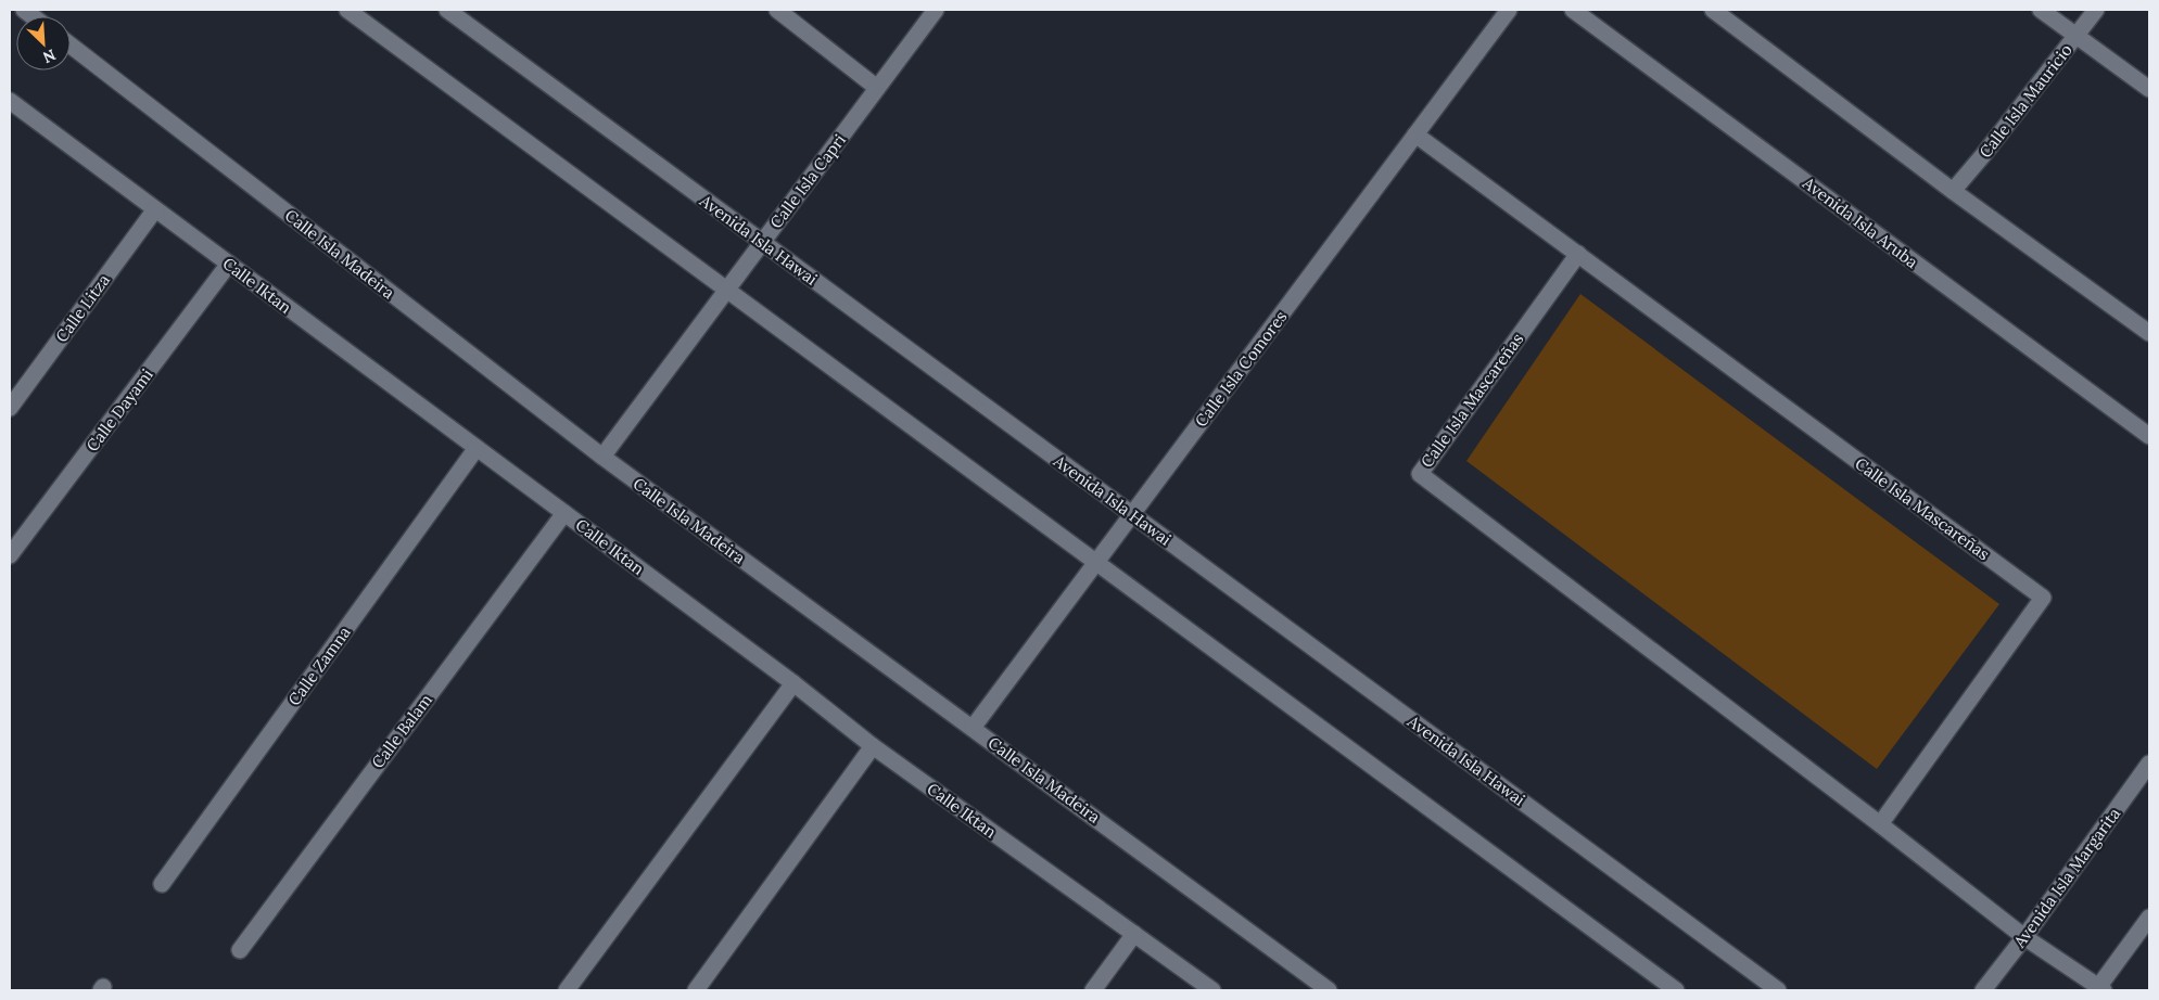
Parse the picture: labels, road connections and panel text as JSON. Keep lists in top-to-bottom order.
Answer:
{
  "streets": {
    "street": [
      "Calle Isla Mauricio",
      "Calle Isla Capri",
      "Avenida Isla Aruba",
      "Avenida Isla Hawai",
      "Calle Isla Madeira",
      "Calle Iktan",
      "Calle Litza",
      "Calle Isla Comores",
      "Calle Isla Mascareñas",
      "Calle Dayami",
      "Calle Zamna",
      "Calle Balam",
      "Avenida Isla Margarita"
    ]
  },
  "crossings": [
    ["Calle Isla Capri", "Avenida Isla Hawai"],
    ["Calle Isla Capri", "Calle Isla Madeira"],
    ["Avenida Isla Hawai", "Calle Isla Comores"],
    ["Calle Isla Madeira", "Calle Isla Comores"],
    ["Calle Iktan", "Calle Litza"],
    ["Calle Iktan", "Calle Dayami"],
    ["Calle Iktan", "Calle Zamna"],
    ["Calle Iktan", "Calle Balam"],
    ["Calle Isla Comores", "Calle Isla Mascareñas"],
    ["Calle Isla Mascareñas", "Avenida Isla Margarita"]
  ],
  "north": "bottom right"
}
